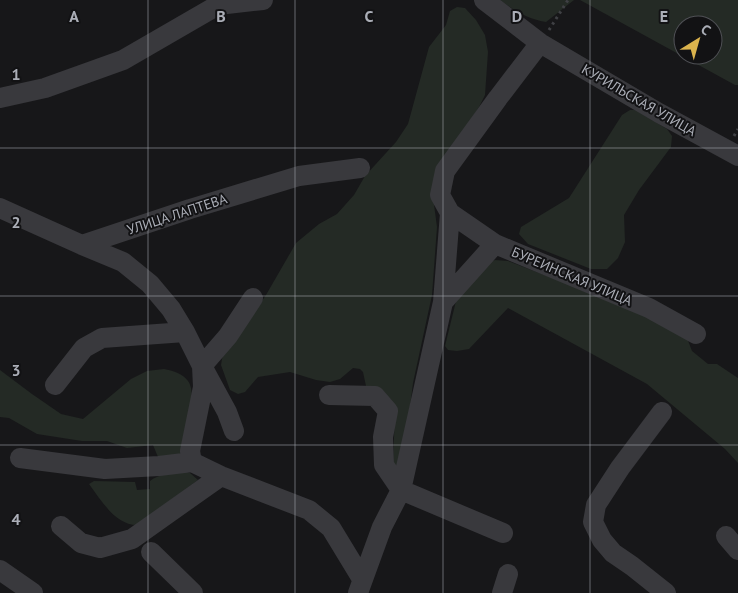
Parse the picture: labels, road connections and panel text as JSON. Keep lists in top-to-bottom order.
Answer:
{
  "streets": {
    "street": ["КУРИЛЬСКАЯ УЛИЦА", "УЛИЦА ЛАПТЕВА", "БУРЕИНСКАЯ УЛИЦА"]
  },
  "north": "top right",
  "grid": {
    "columns": [
      "A",
      "B",
      "C",
      "D",
      "E"
    ],
    "rows": [
      "1",
      "2",
      "3",
      "4"
    ]
  }
}
